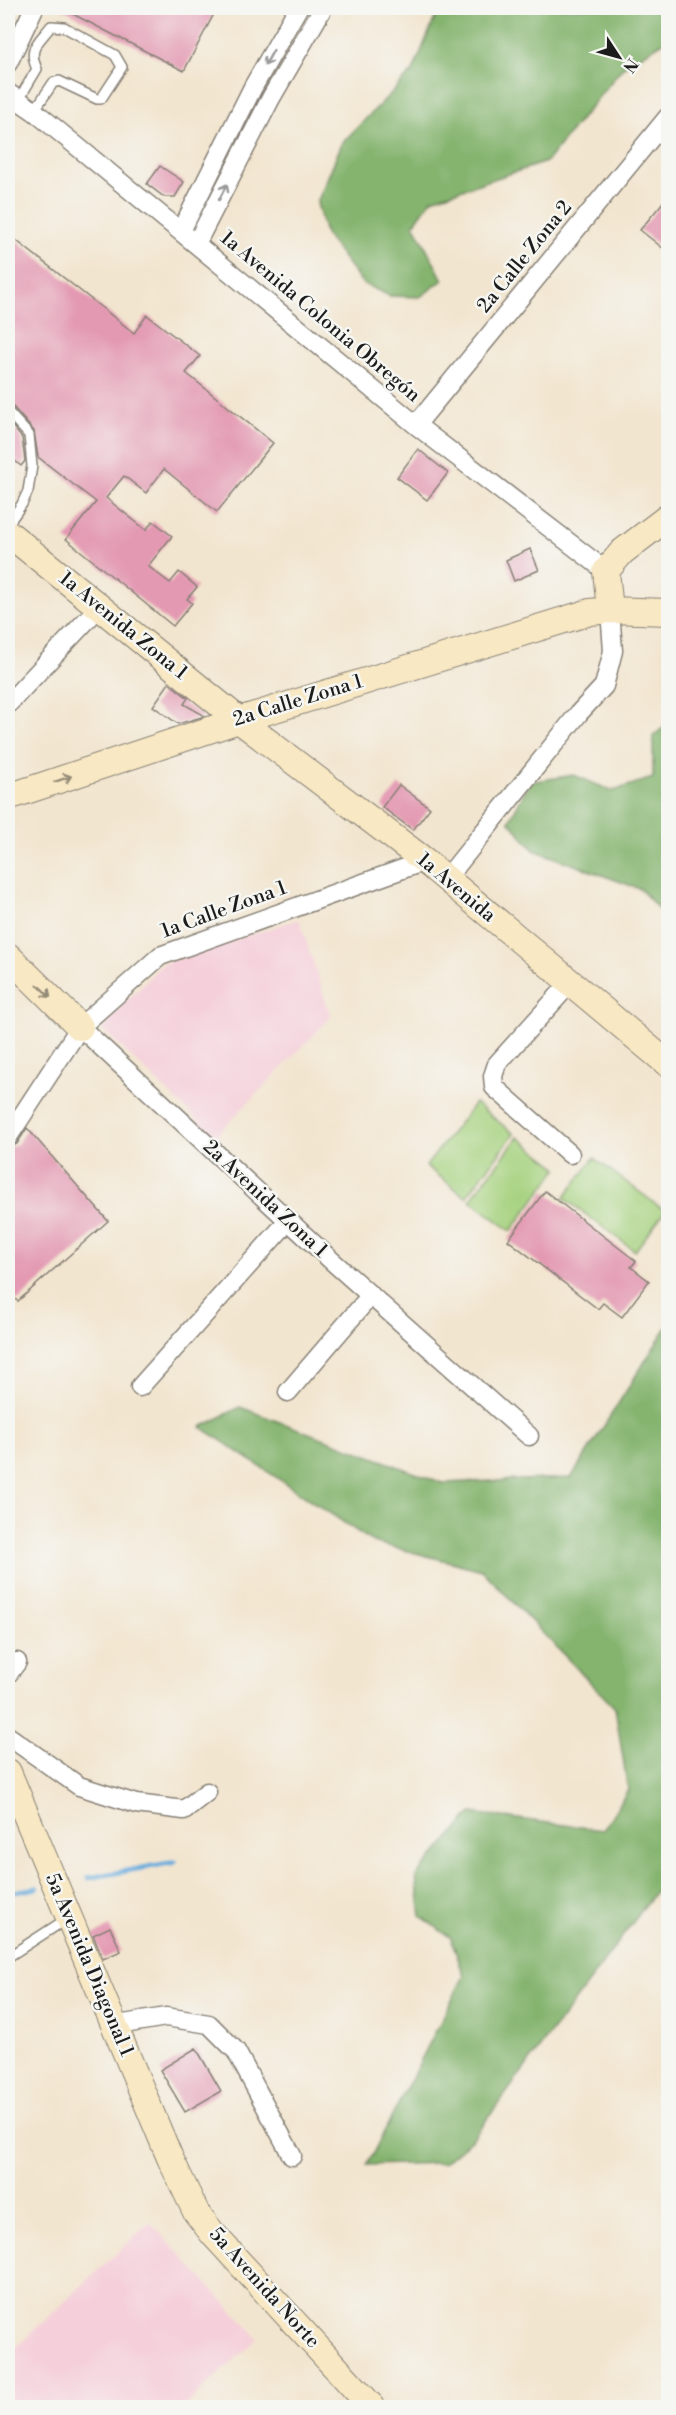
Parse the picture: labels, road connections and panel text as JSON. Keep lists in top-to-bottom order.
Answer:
{
  "streets": {
    "street": [
      "2a Calle Zona 2",
      "1a Avenida Colonia Obregón",
      "1a Avenida Zona 1",
      "2a Calle Zona 1",
      "1a Avenida",
      "1a Calle Zona 1",
      "2a Avenida Zona 1",
      "5a Avenida Diagonal 1",
      "5a Avenida Norte"
    ]
  },
  "crossings": [
    ["2a Calle Zona 2", "1a Avenida Colonia Obregón"],
    ["1a Avenida Zona 1", "2a Calle Zona 1"],
    ["1a Avenida Zona 1", "1a Avenida"],
    ["2a Calle Zona 1", "1a Avenida"],
    ["1a Avenida", "1a Calle Zona 1"],
    ["1a Calle Zona 1", "2a Avenida Zona 1"],
    ["5a Avenida Diagonal 1", "5a Avenida Norte"]
  ],
  "one_way": ["2a Calle Zona 1"],
  "north": "bottom right"
}
